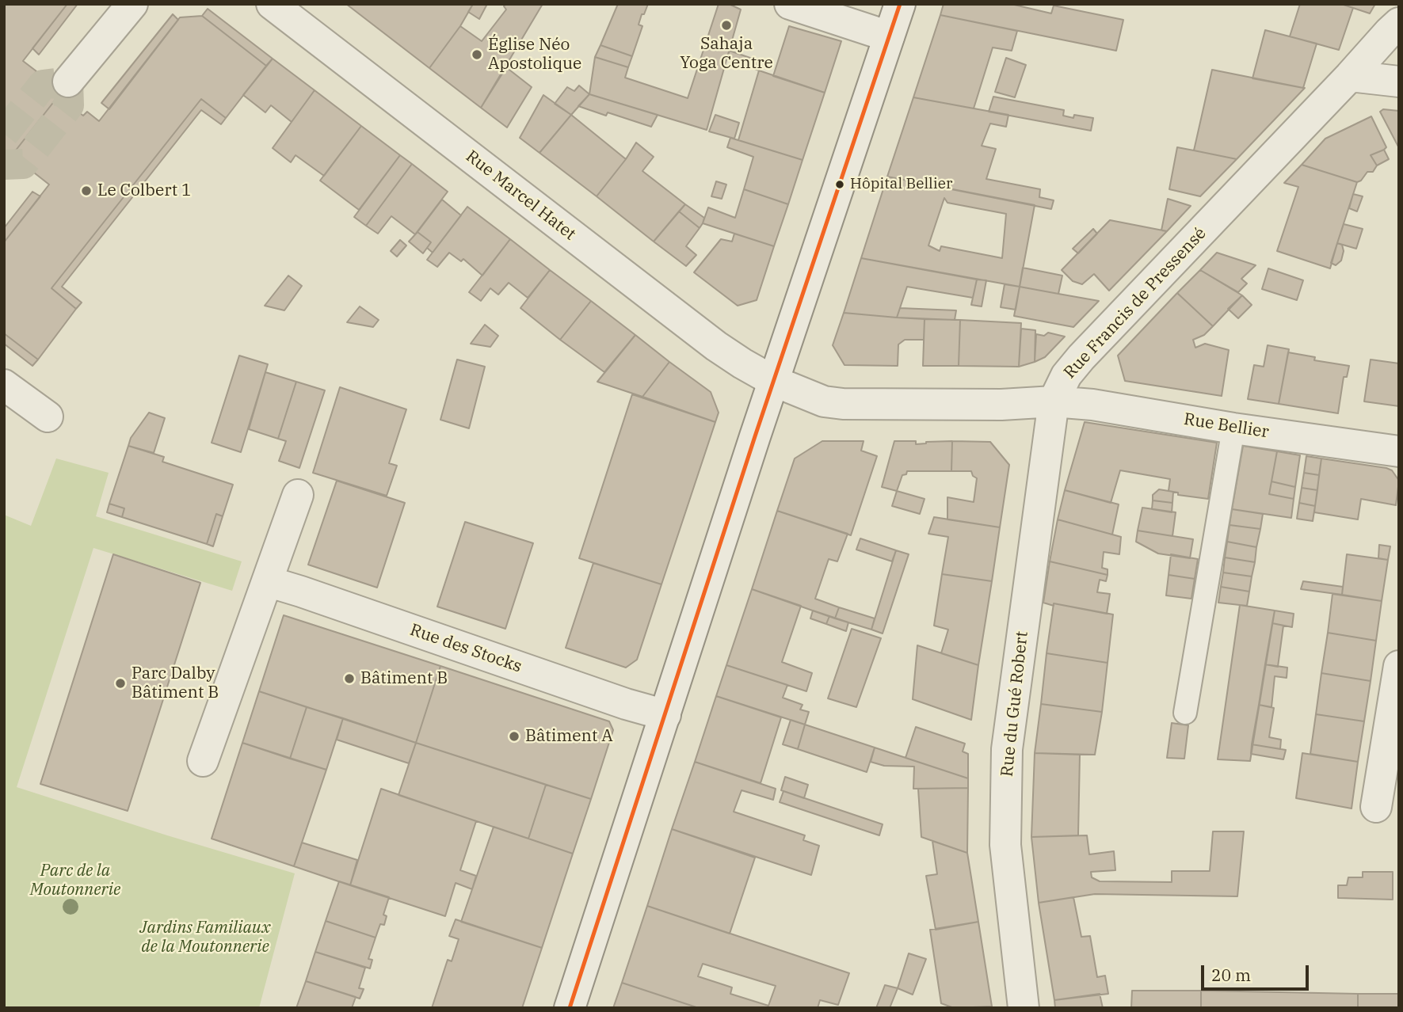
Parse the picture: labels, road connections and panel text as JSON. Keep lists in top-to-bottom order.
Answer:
{
  "streets": {
    "street": [
      "Rue Marcel Hatet",
      "Rue Francis de Pressensé",
      "Rue Bellier",
      "Rue des Stocks",
      "Rue du Gué Robert"
    ]
  },
  "crossings": [
    ["Rue Francis de Pressensé", "Rue Bellier"],
    ["Rue Francis de Pressensé", "Rue du Gué Robert"],
    ["Rue Bellier", "Rue du Gué Robert"]
  ],
  "parks": ["Parc de la Moutonnerie", "Jardins Familiaux de la Moutonnerie"],
  "places": [
    "Sahaja Yoga Centre",
    "Église Néo Apostolique",
    "Hôpital Bellier",
    "Le Colbert 1",
    "Bâtiment B",
    "Parc Dalby Bâtiment B",
    "Bâtiment A"
  ],
  "scale_bar": "20 m"
}
